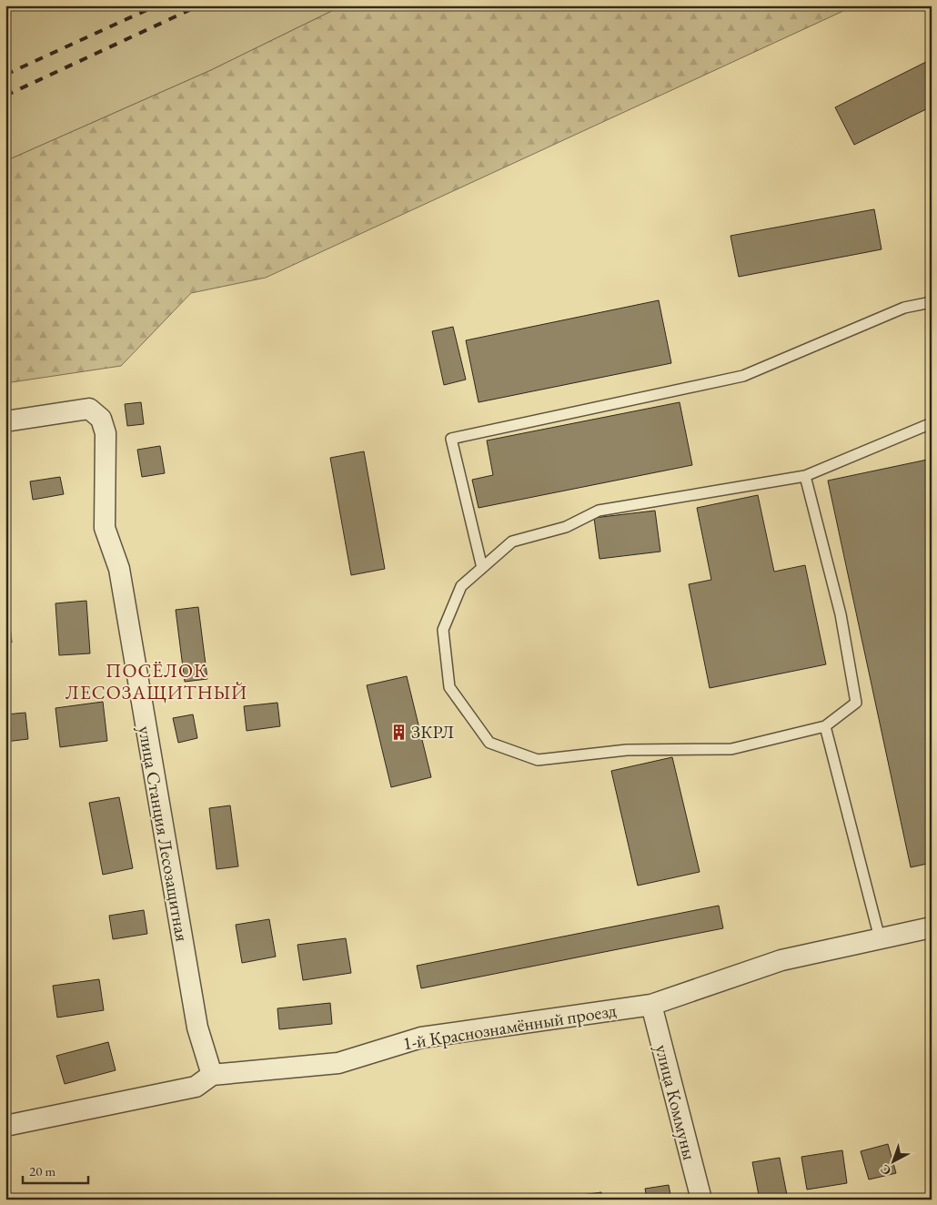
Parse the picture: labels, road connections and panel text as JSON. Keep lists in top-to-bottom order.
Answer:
{
  "streets": {
    "street": ["улица Станция Лесозащитная", "1-й Краснознамённый проезд", "улица Коммуны"]
  },
  "crossings": [
    ["улица Станция Лесозащитная", "1-й Краснознамённый проезд"],
    ["1-й Краснознамённый проезд", "улица Коммуны"]
  ],
  "districts": ["ПОСЁЛОК ЛЕСОЗАЩИТНЫЙ"],
  "places": {
    "building": ["ЗКРЛ"]
  },
  "scale_bar": "20 m",
  "north": "bottom left"
}
